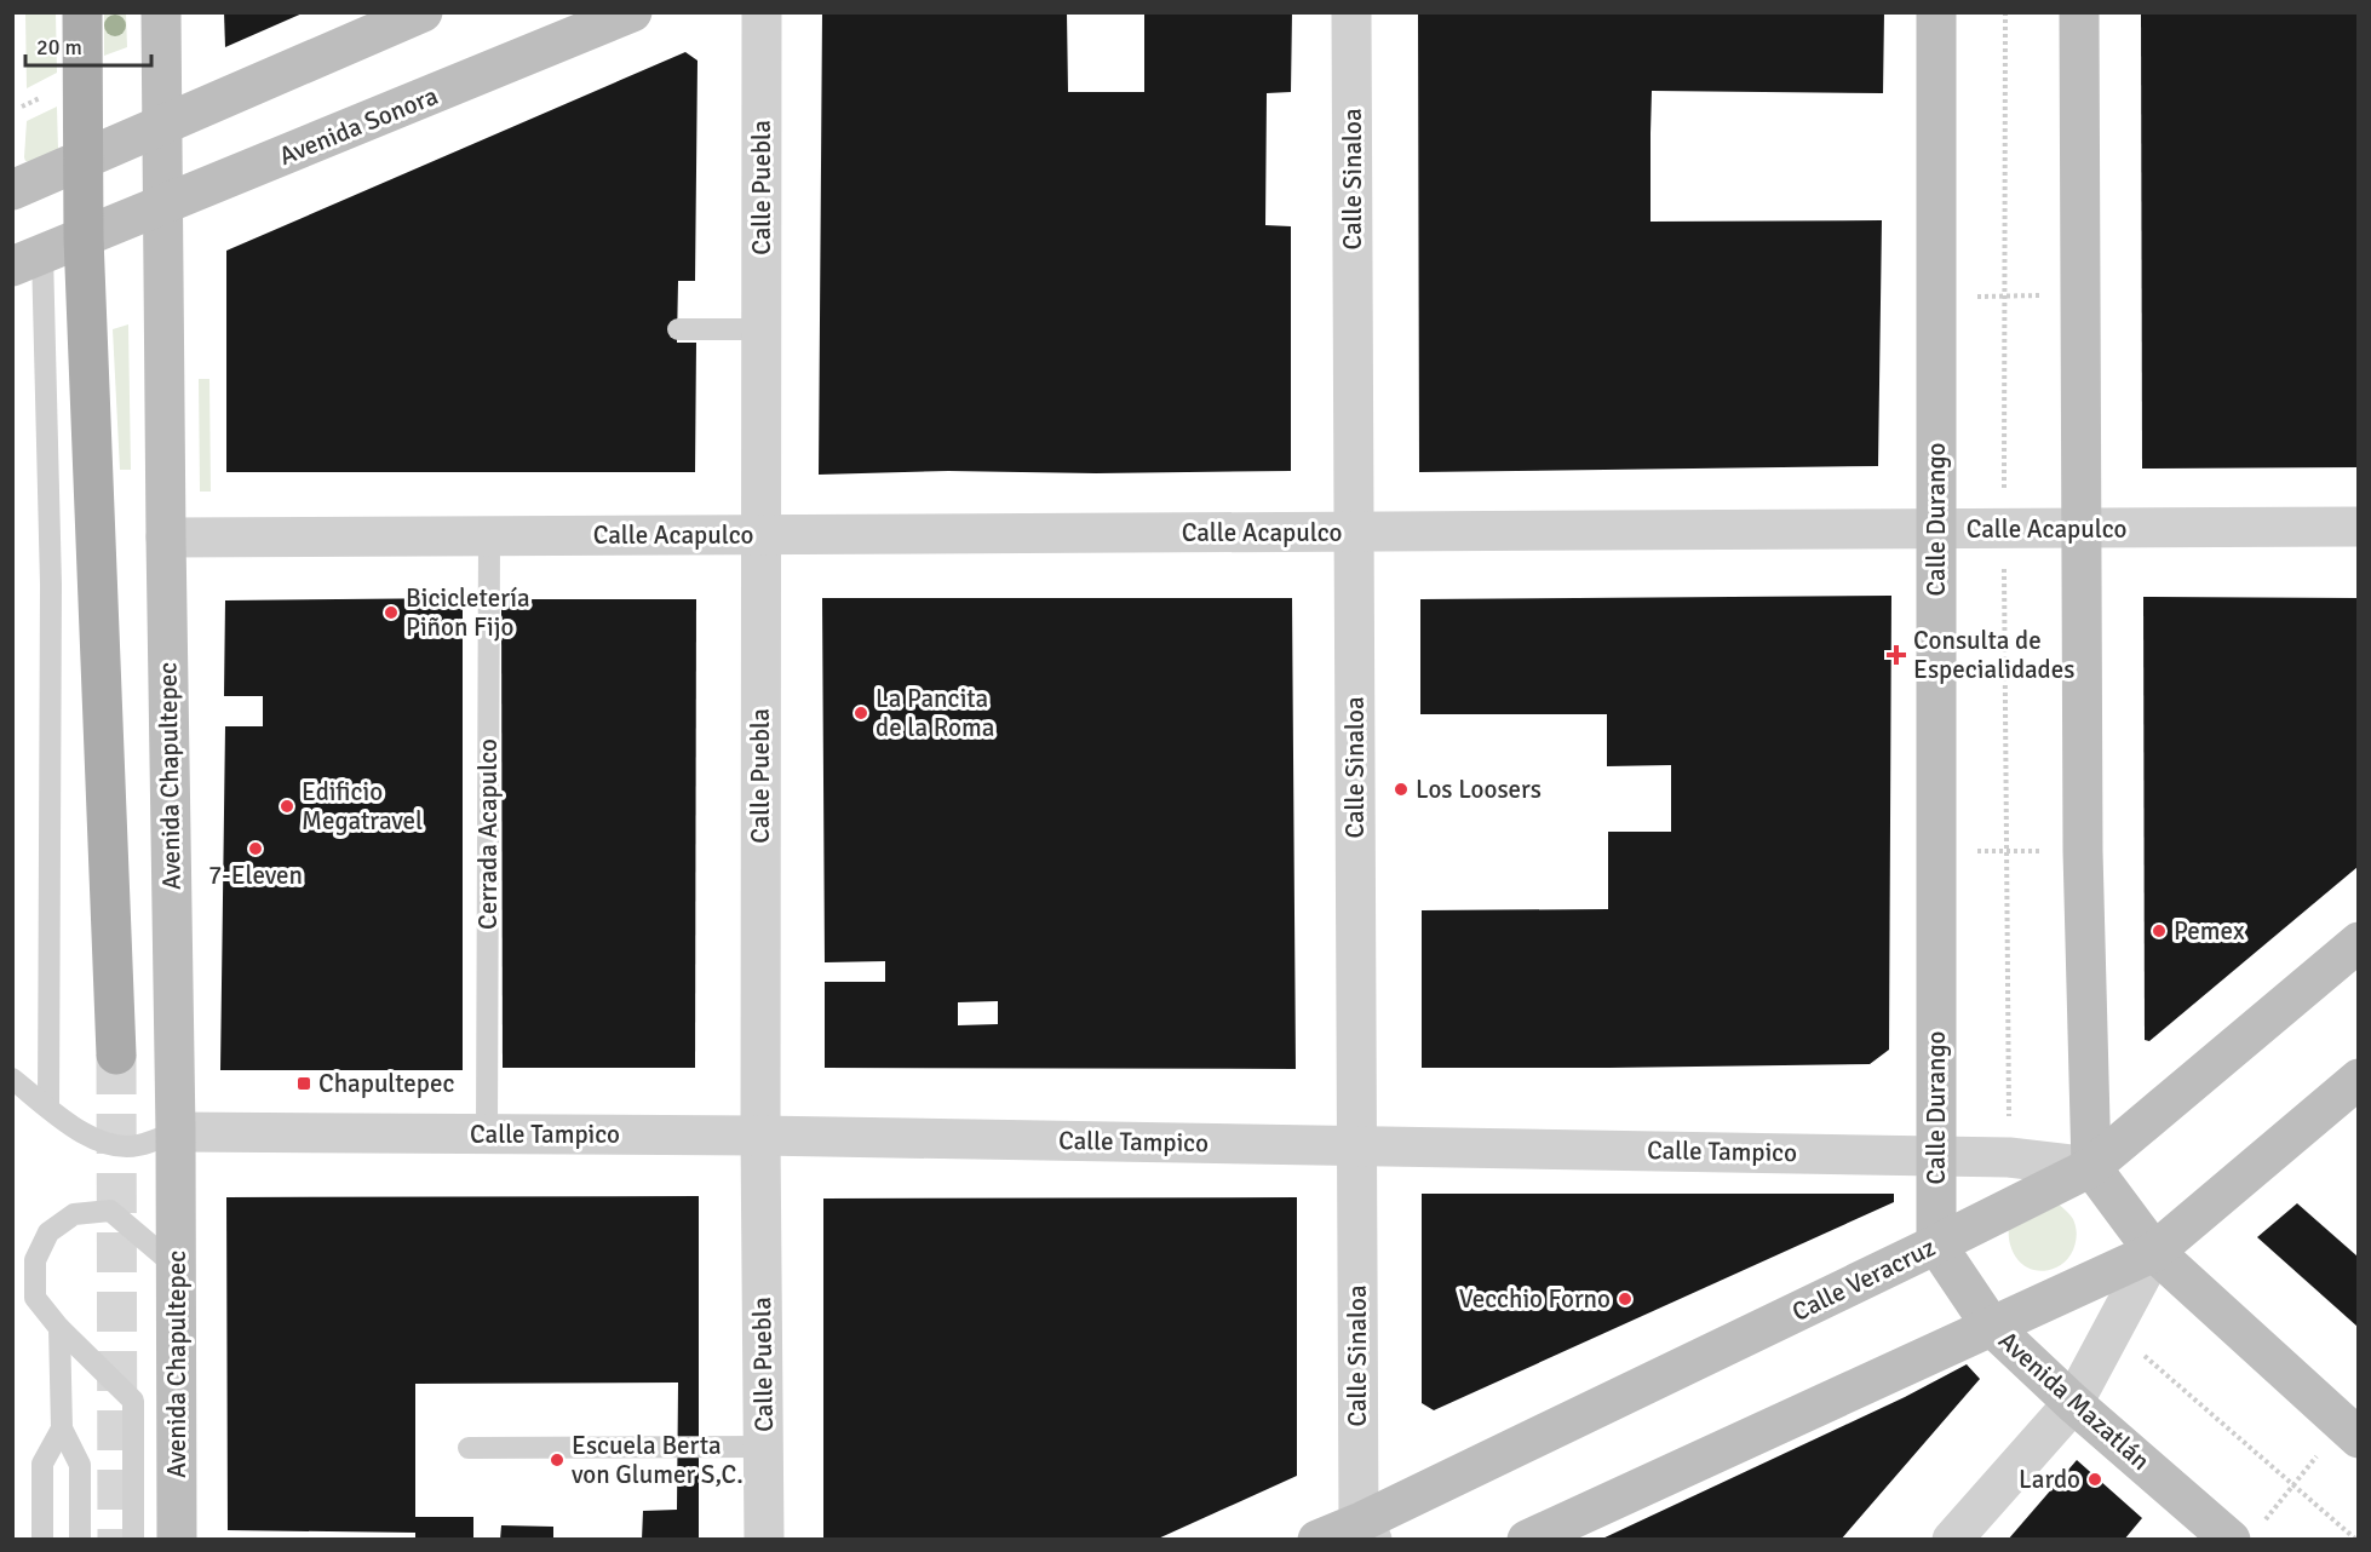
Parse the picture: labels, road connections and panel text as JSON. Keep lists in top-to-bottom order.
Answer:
{
  "streets": {
    "main road": [
      "Avenida Sonora",
      "Calle Durango",
      "Avenida Chapultepec",
      "Calle Veracruz",
      "Avenida Mazatlán"
    ],
    "street": [
      "Calle Sinaloa",
      "Calle Puebla",
      "Calle Acapulco",
      "Calle Tampico"
    ],
    "lane": ["Cerrada Acapulco"]
  },
  "crossings": [
    ["Avenida Sonora", "Avenida Chapultepec"],
    ["Calle Sinaloa", "Calle Acapulco"],
    ["Calle Sinaloa", "Calle Tampico"],
    ["Calle Sinaloa", "Calle Veracruz"],
    ["Calle Puebla", "Calle Acapulco"],
    ["Calle Puebla", "Calle Tampico"],
    ["Calle Durango", "Calle Acapulco"],
    ["Calle Durango", "Calle Tampico"],
    ["Calle Durango", "Calle Veracruz"],
    ["Calle Durango", "Avenida Mazatlán"],
    ["Calle Acapulco", "Avenida Chapultepec"],
    ["Calle Acapulco", "Cerrada Acapulco"],
    ["Avenida Chapultepec", "Calle Tampico"],
    ["Cerrada Acapulco", "Calle Tampico"],
    ["Calle Tampico", "Calle Veracruz"],
    ["Calle Veracruz", "Avenida Mazatlán"]
  ],
  "places": {
    "other": [
      "Bicicletería Piñon Fijo",
      "La Pancita de la Roma",
      "Los Loosers",
      "Edificio Megatravel",
      "7-Eleven",
      "Pemex",
      "Vecchio Forno",
      "Escuela Berta von Glumer S,C.",
      "Lardo"
    ],
    "health": ["Consulta de Especialidades"],
    "transit": ["Chapultepec"]
  },
  "scale_bar": "20 m"
}
